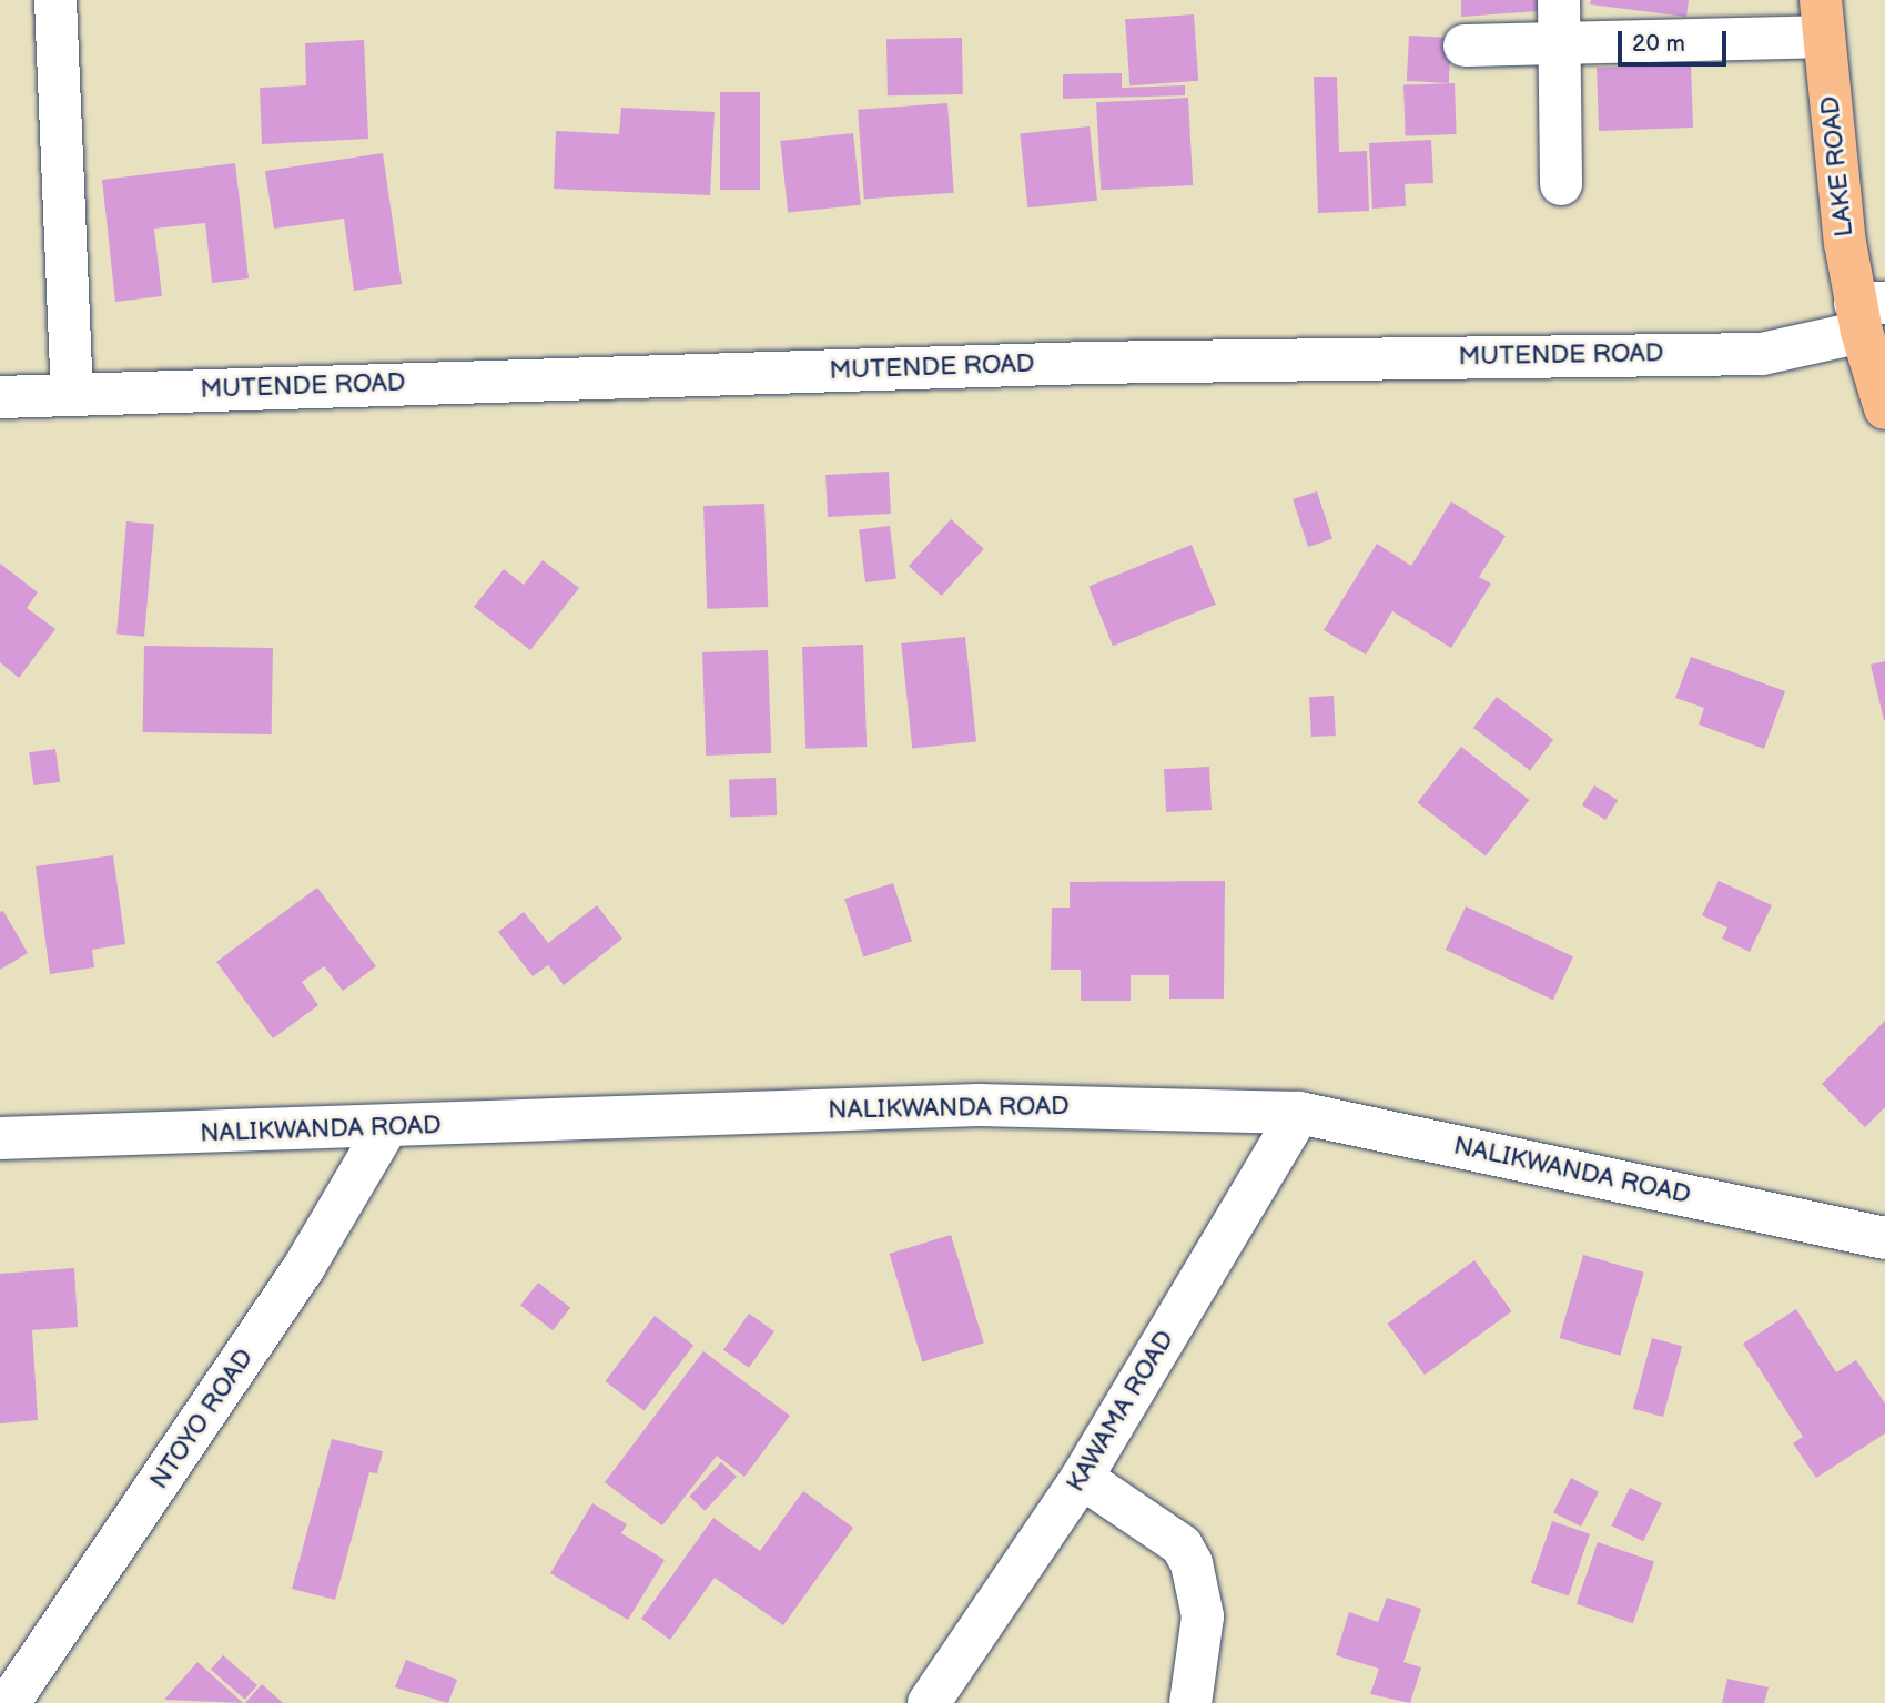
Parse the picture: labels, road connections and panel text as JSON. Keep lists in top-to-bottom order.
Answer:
{
  "streets": {
    "main road": ["LAKE ROAD"],
    "street": [
      "MUTENDE ROAD",
      "NALIKWANDA ROAD",
      "KAWAMA ROAD",
      "NTOYO ROAD"
    ]
  },
  "crossings": [
    ["LAKE ROAD", "MUTENDE ROAD"],
    ["NALIKWANDA ROAD", "KAWAMA ROAD"],
    ["NALIKWANDA ROAD", "NTOYO ROAD"]
  ],
  "scale_bar": "20 m"
}
